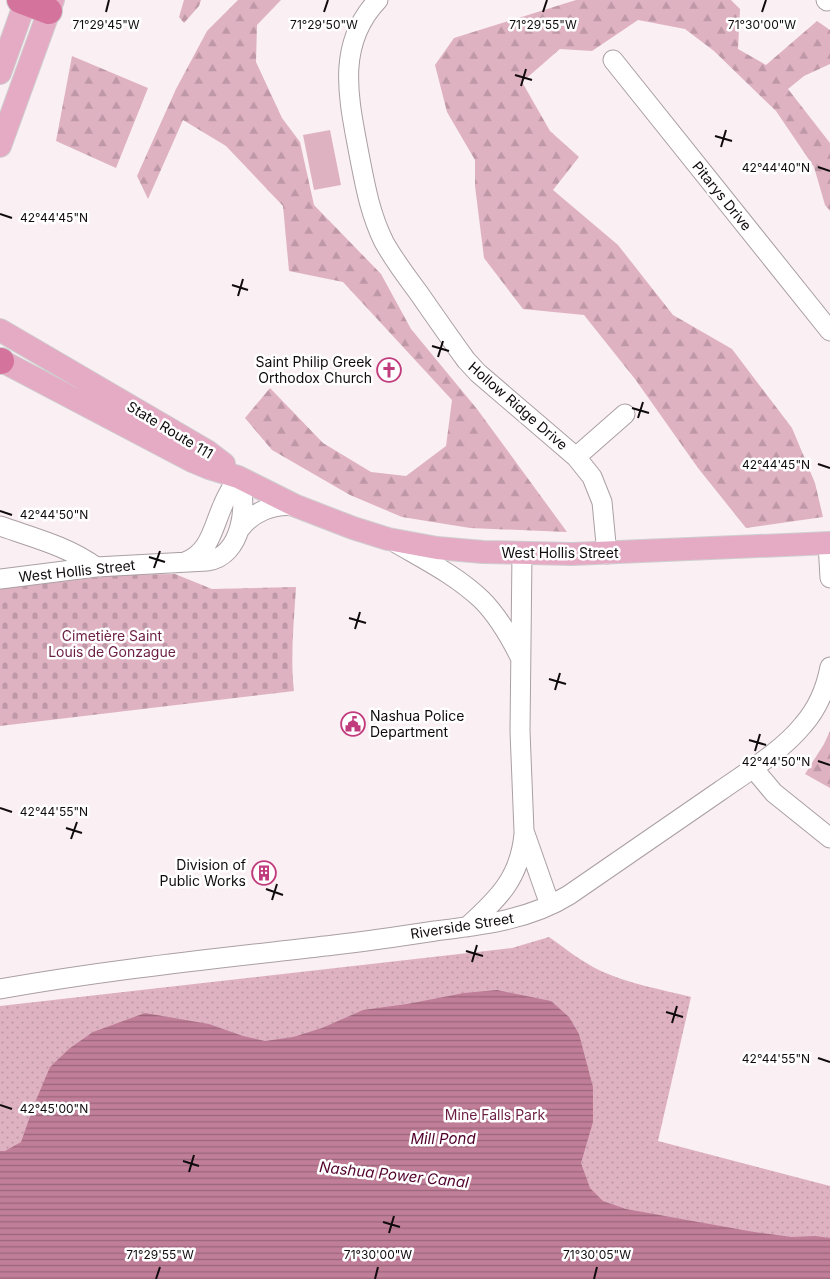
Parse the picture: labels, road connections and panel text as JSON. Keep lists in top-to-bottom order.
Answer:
{
  "streets": {
    "main road": ["State Route 111", "West Hollis Street"],
    "street": ["Pitarys Drive", "Hollow Ridge Drive", "Riverside Street"]
  },
  "crossings": [
    ["Hollow Ridge Drive", "West Hollis Street"],
    ["State Route 111", "West Hollis Street"]
  ],
  "water": ["Mill Pond", "Nashua Power Canal"],
  "parks": ["Cimetière Saint Louis de Gonzague", "Mine Falls Park"],
  "places": {
    "church": ["Saint Philip Greek Orthodox Church"],
    "public building": ["Nashua Police Department"],
    "building": ["Division of Public Works"]
  },
  "coordinates": [
    "71°29'45\"W",
    "71°29'50\"W",
    "71°29'55\"W",
    "71°30'00\"W",
    "42°44'40\"N",
    "42°44'45\"N",
    "42°44'50\"N",
    "42°44'55\"N",
    "42°45'00\"N",
    "71°30'05\"W"
  ]
}
